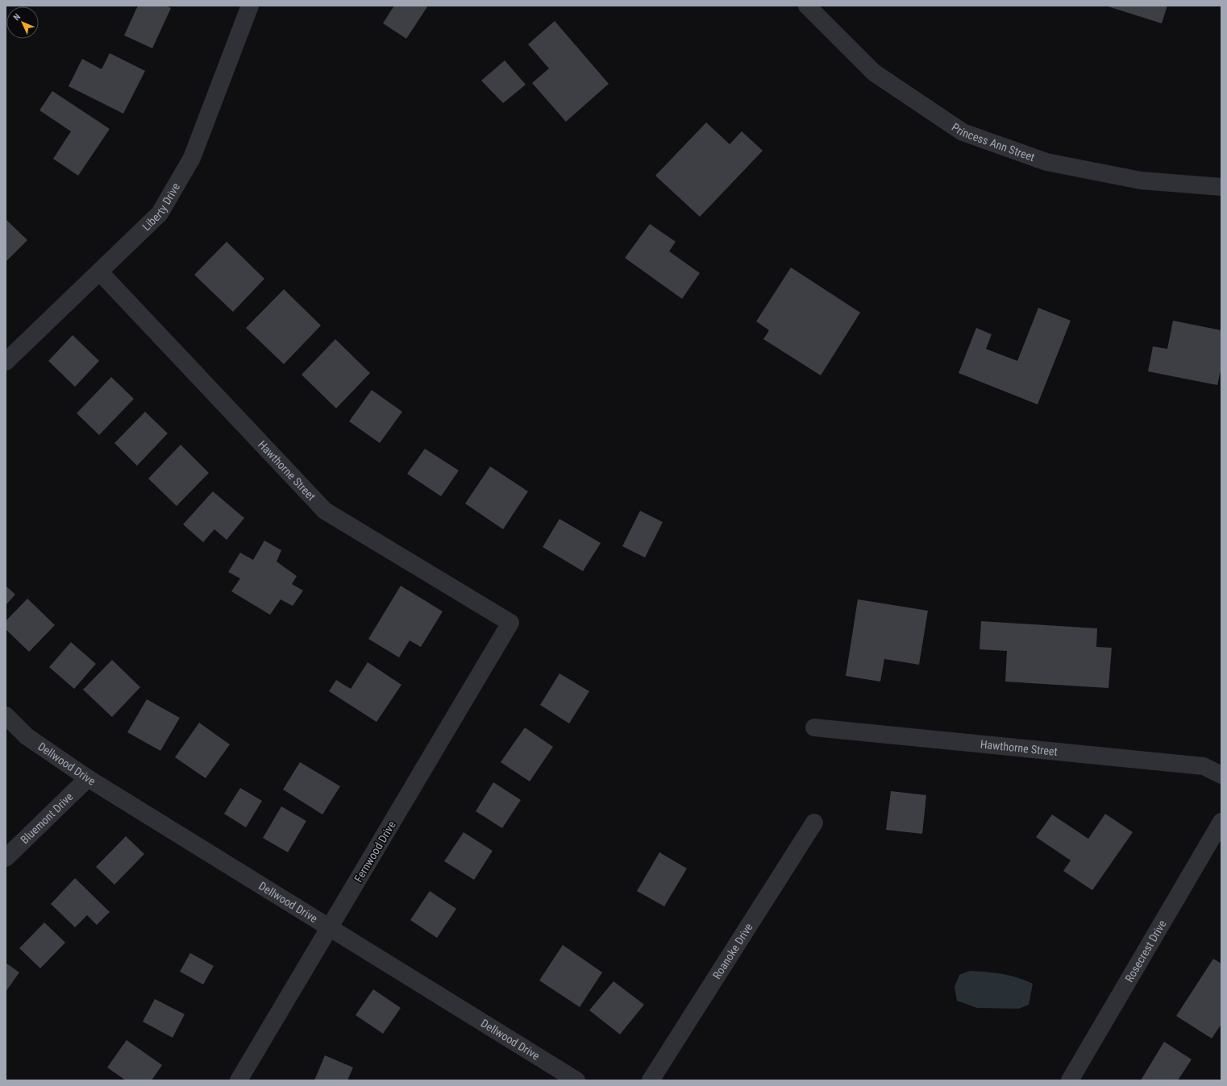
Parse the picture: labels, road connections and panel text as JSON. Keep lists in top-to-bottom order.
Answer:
{
  "streets": {
    "street": [
      "Princess Ann Street",
      "Liberty Drive",
      "Hawthorne Street",
      "Dellwood Drive",
      "Bluemont Drive",
      "Fernwood Drive",
      "Roanoke Drive",
      "Rosecrest Drive"
    ]
  },
  "crossings": [
    ["Liberty Drive", "Hawthorne Street"],
    ["Hawthorne Street", "Fernwood Drive"],
    ["Dellwood Drive", "Bluemont Drive"],
    ["Dellwood Drive", "Fernwood Drive"]
  ],
  "north": "top left"
}
